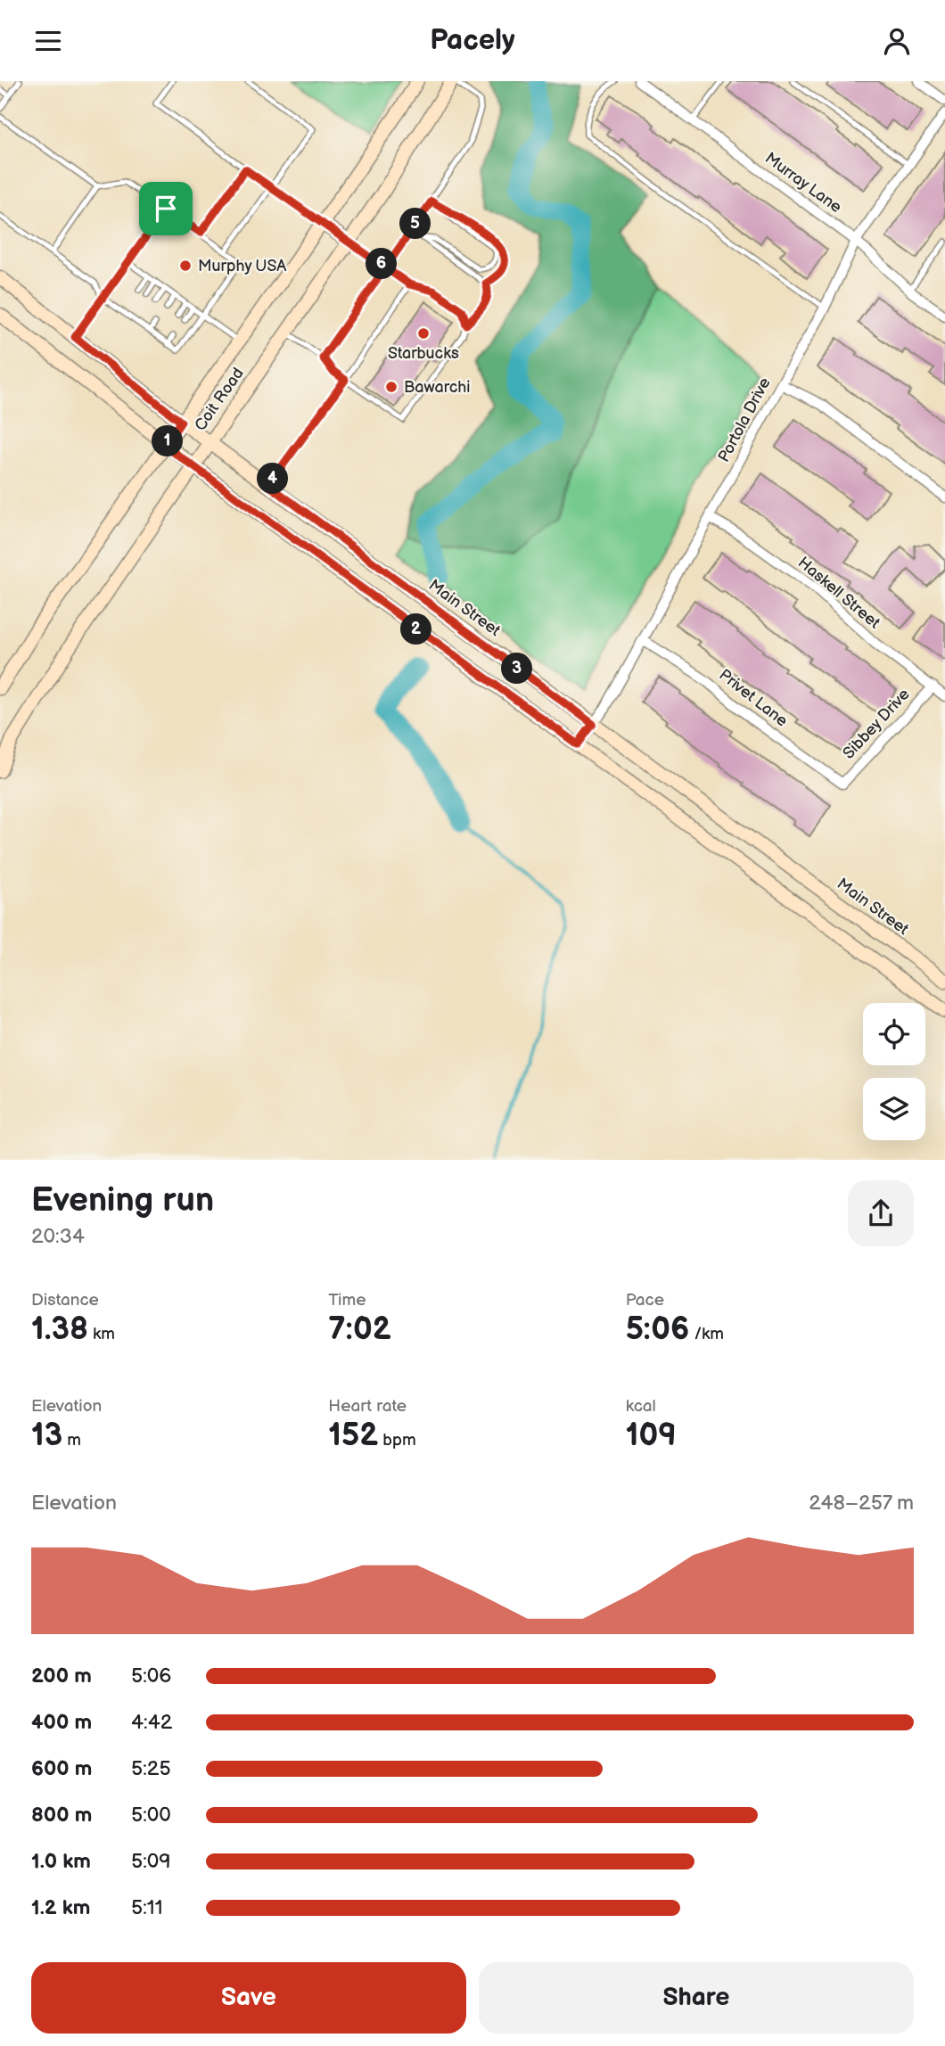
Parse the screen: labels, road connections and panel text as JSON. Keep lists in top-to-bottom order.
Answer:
{
  "streets": {
    "main road": ["Coit Road", "Main Street"],
    "street": [
      "Murray Lane",
      "Portola Drive",
      "Haskell Street",
      "Privet Lane",
      "Sibbey Drive"
    ]
  },
  "crossings": [
    ["Murray Lane", "Portola Drive"],
    ["Coit Road", "Main Street"],
    ["Portola Drive", "Haskell Street"],
    ["Portola Drive", "Main Street"],
    ["Portola Drive", "Privet Lane"],
    ["Haskell Street", "Sibbey Drive"],
    ["Privet Lane", "Sibbey Drive"]
  ],
  "places": ["Murphy USA", "Starbucks", "Bawarchi"],
  "page": {
    "header": "Pacely",
    "pins": [
      "5",
      "6",
      "1",
      "4",
      "2",
      "3"
    ],
    "heading": ["Evening run", "20:34"],
    "stats": [
      ["Distance", "1.38 km"],
      ["Time", "7:02"],
      ["Pace", "5:06 /km"],
      ["Elevation", "13 m"],
      ["Heart rate", "152 bpm"],
      ["kcal", "109"]
    ],
    "chart": ["Elevation", "248–257 m"],
    "list": [
      {
        "name": "200 m",
        "note": "5:06"
      },
      {
        "name": "400 m",
        "note": "4:42"
      },
      {
        "name": "600 m",
        "note": "5:25"
      },
      {
        "name": "800 m",
        "note": "5:00"
      },
      {
        "name": "1.0 km",
        "note": "5:09"
      },
      {
        "name": "1.2 km",
        "note": "5:11"
      }
    ],
    "buttons": ["Save", "Share"]
  }
}
